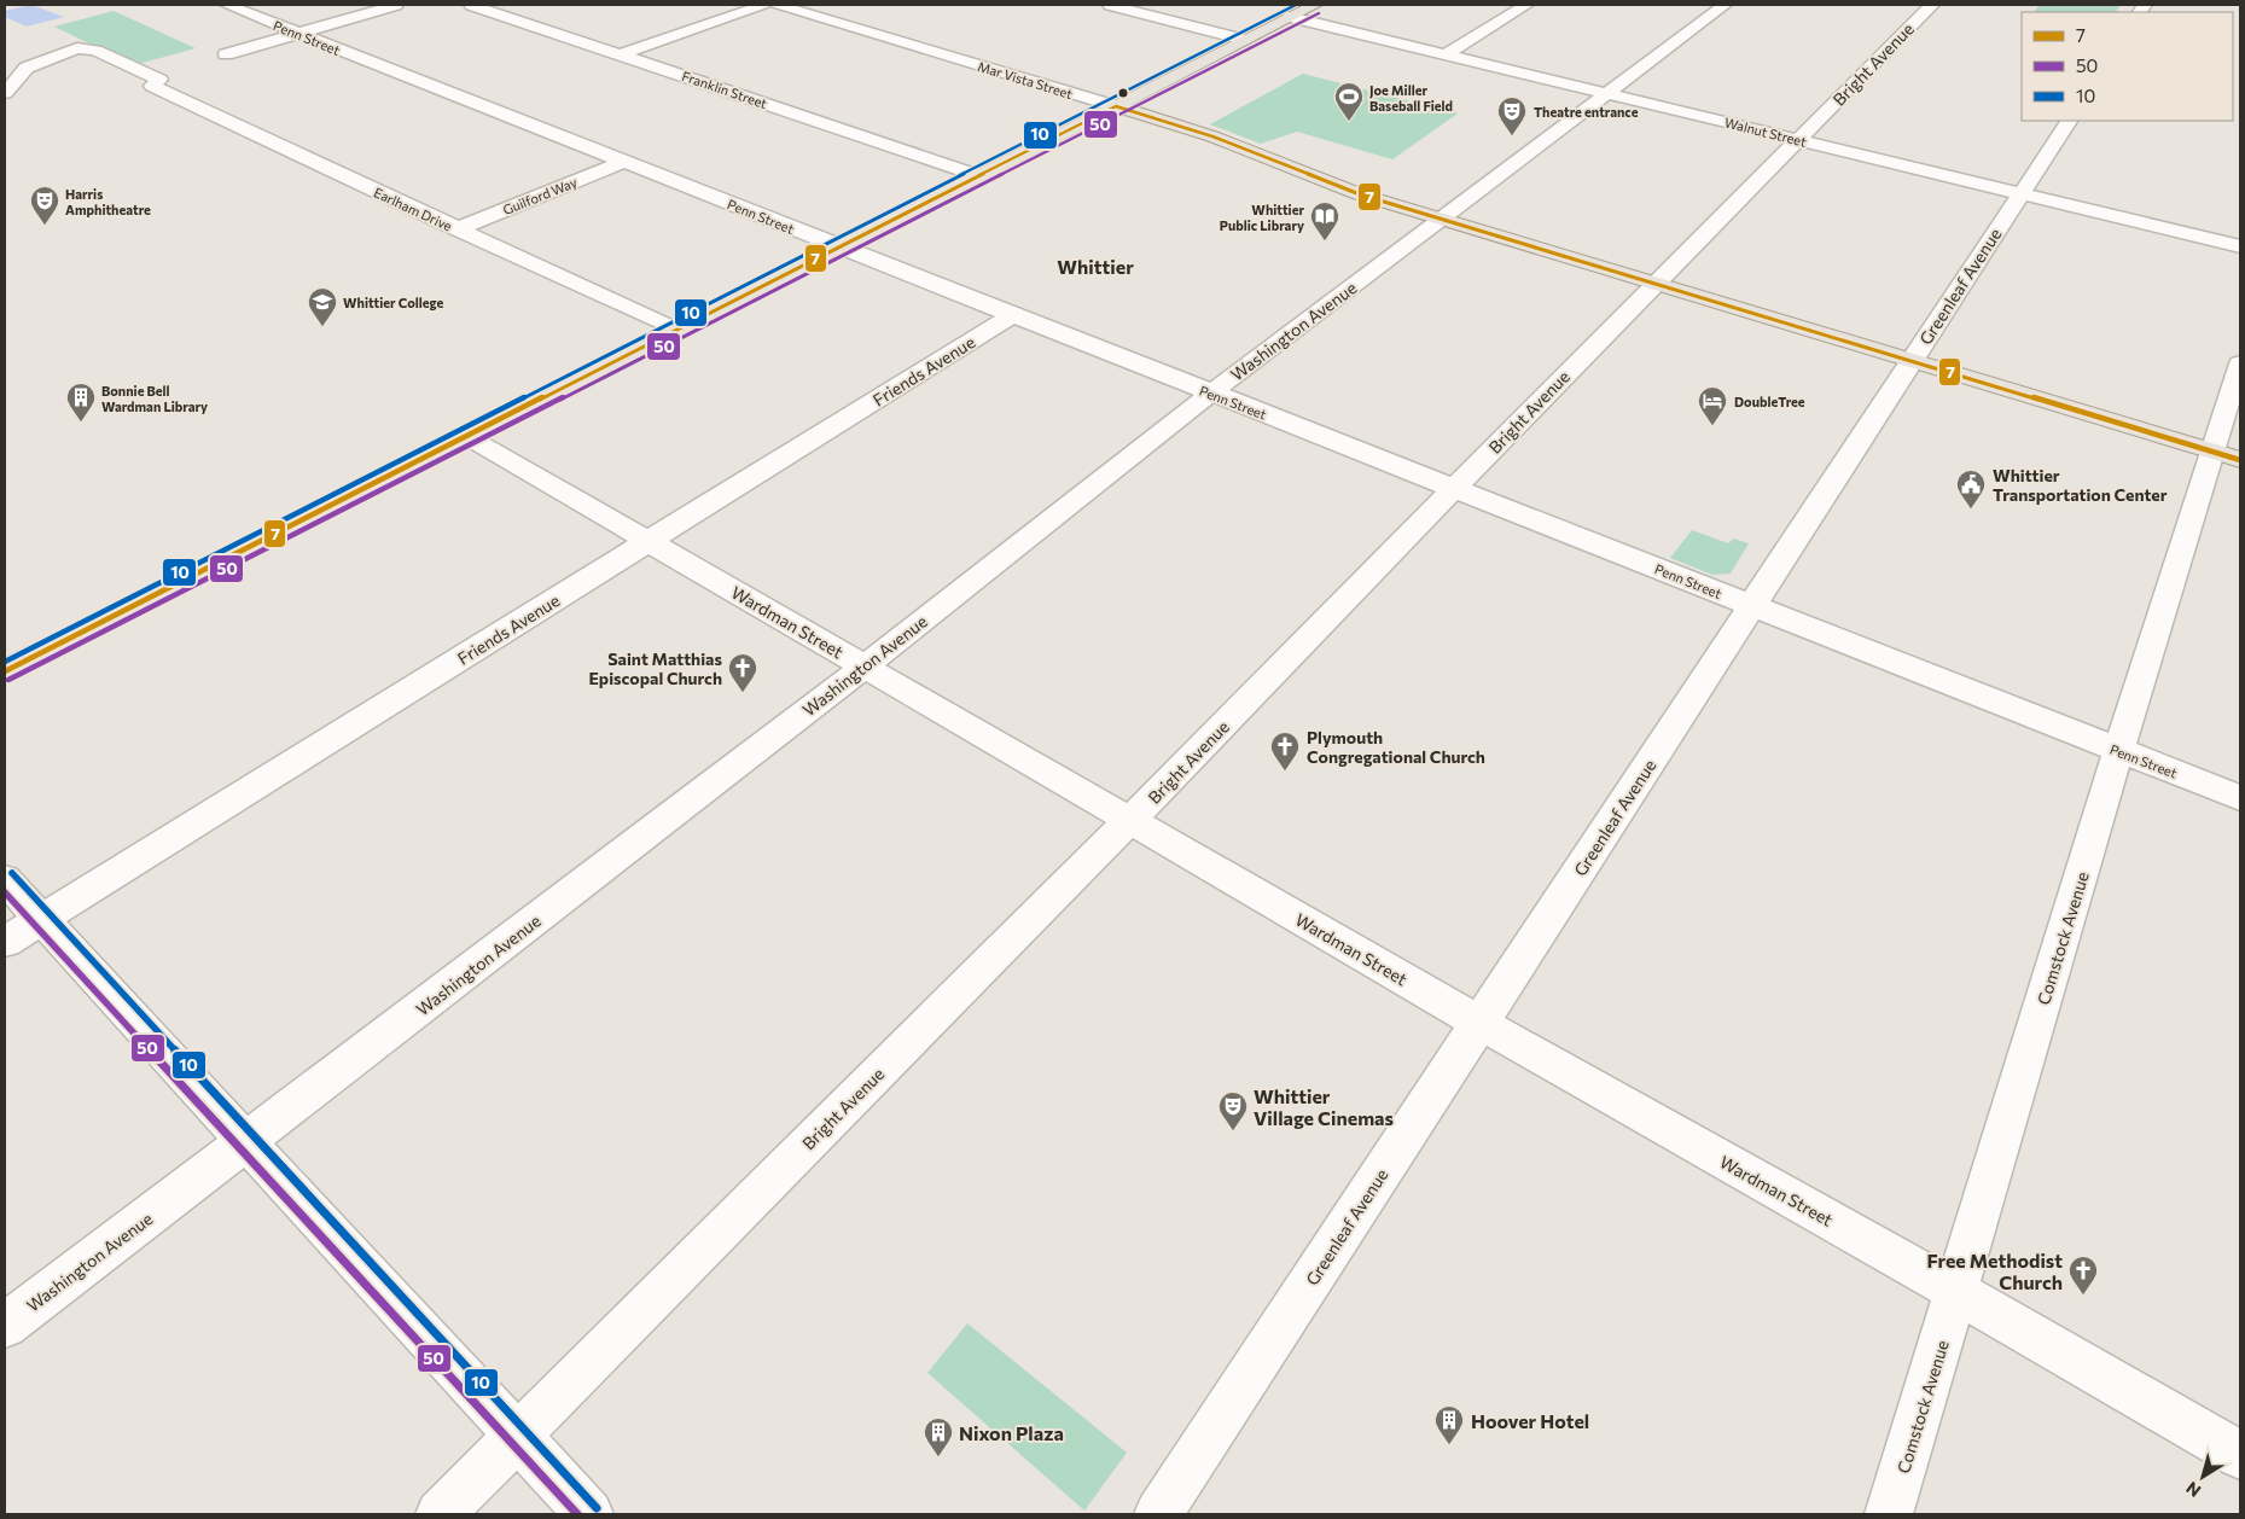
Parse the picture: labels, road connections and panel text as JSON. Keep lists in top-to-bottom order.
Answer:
{
  "streets": {
    "main road": ["Mar Vista Street"],
    "street": [
      "Penn Street",
      "Bright Avenue",
      "Franklin Street",
      "Walnut Street",
      "Guilford Way",
      "Earlham Drive",
      "Greenleaf Avenue",
      "Washington Avenue",
      "Friends Avenue",
      "Wardman Street",
      "Comstock Avenue"
    ]
  },
  "crossings": [
    ["Penn Street", "Bright Avenue"],
    ["Penn Street", "Guilford Way"],
    ["Penn Street", "Greenleaf Avenue"],
    ["Penn Street", "Washington Avenue"],
    ["Penn Street", "Friends Avenue"],
    ["Penn Street", "Comstock Avenue"],
    ["Bright Avenue", "Mar Vista Street"],
    ["Bright Avenue", "Walnut Street"],
    ["Bright Avenue", "Wardman Street"],
    ["Mar Vista Street", "Greenleaf Avenue"],
    ["Mar Vista Street", "Washington Avenue"],
    ["Mar Vista Street", "Comstock Avenue"],
    ["Walnut Street", "Greenleaf Avenue"],
    ["Walnut Street", "Washington Avenue"],
    ["Guilford Way", "Earlham Drive"],
    ["Greenleaf Avenue", "Wardman Street"],
    ["Washington Avenue", "Wardman Street"],
    ["Friends Avenue", "Wardman Street"],
    ["Wardman Street", "Comstock Avenue"]
  ],
  "districts": ["Whittier"],
  "places": {
    "sports": ["Joe Miller Baseball Field"],
    "theatre": ["Theatre entrance", "Harris Amphitheatre", "Whittier Village Cinemas"],
    "library": ["Whittier Public Library"],
    "school or university": ["Whittier College"],
    "building": ["Bonnie Bell Wardman Library", "Hoover Hotel", "Nixon Plaza"],
    "hotel": ["DoubleTree"],
    "public building": ["Whittier Transportation Center"],
    "church": ["Saint Matthias Episcopal Church", "Plymouth Congregational Church", "Free Methodist Church"]
  },
  "lines": ["transit line 10", "transit line 50", "transit line 7"],
  "legend": ["7", "50", "10"],
  "north": "bottom left"
}
